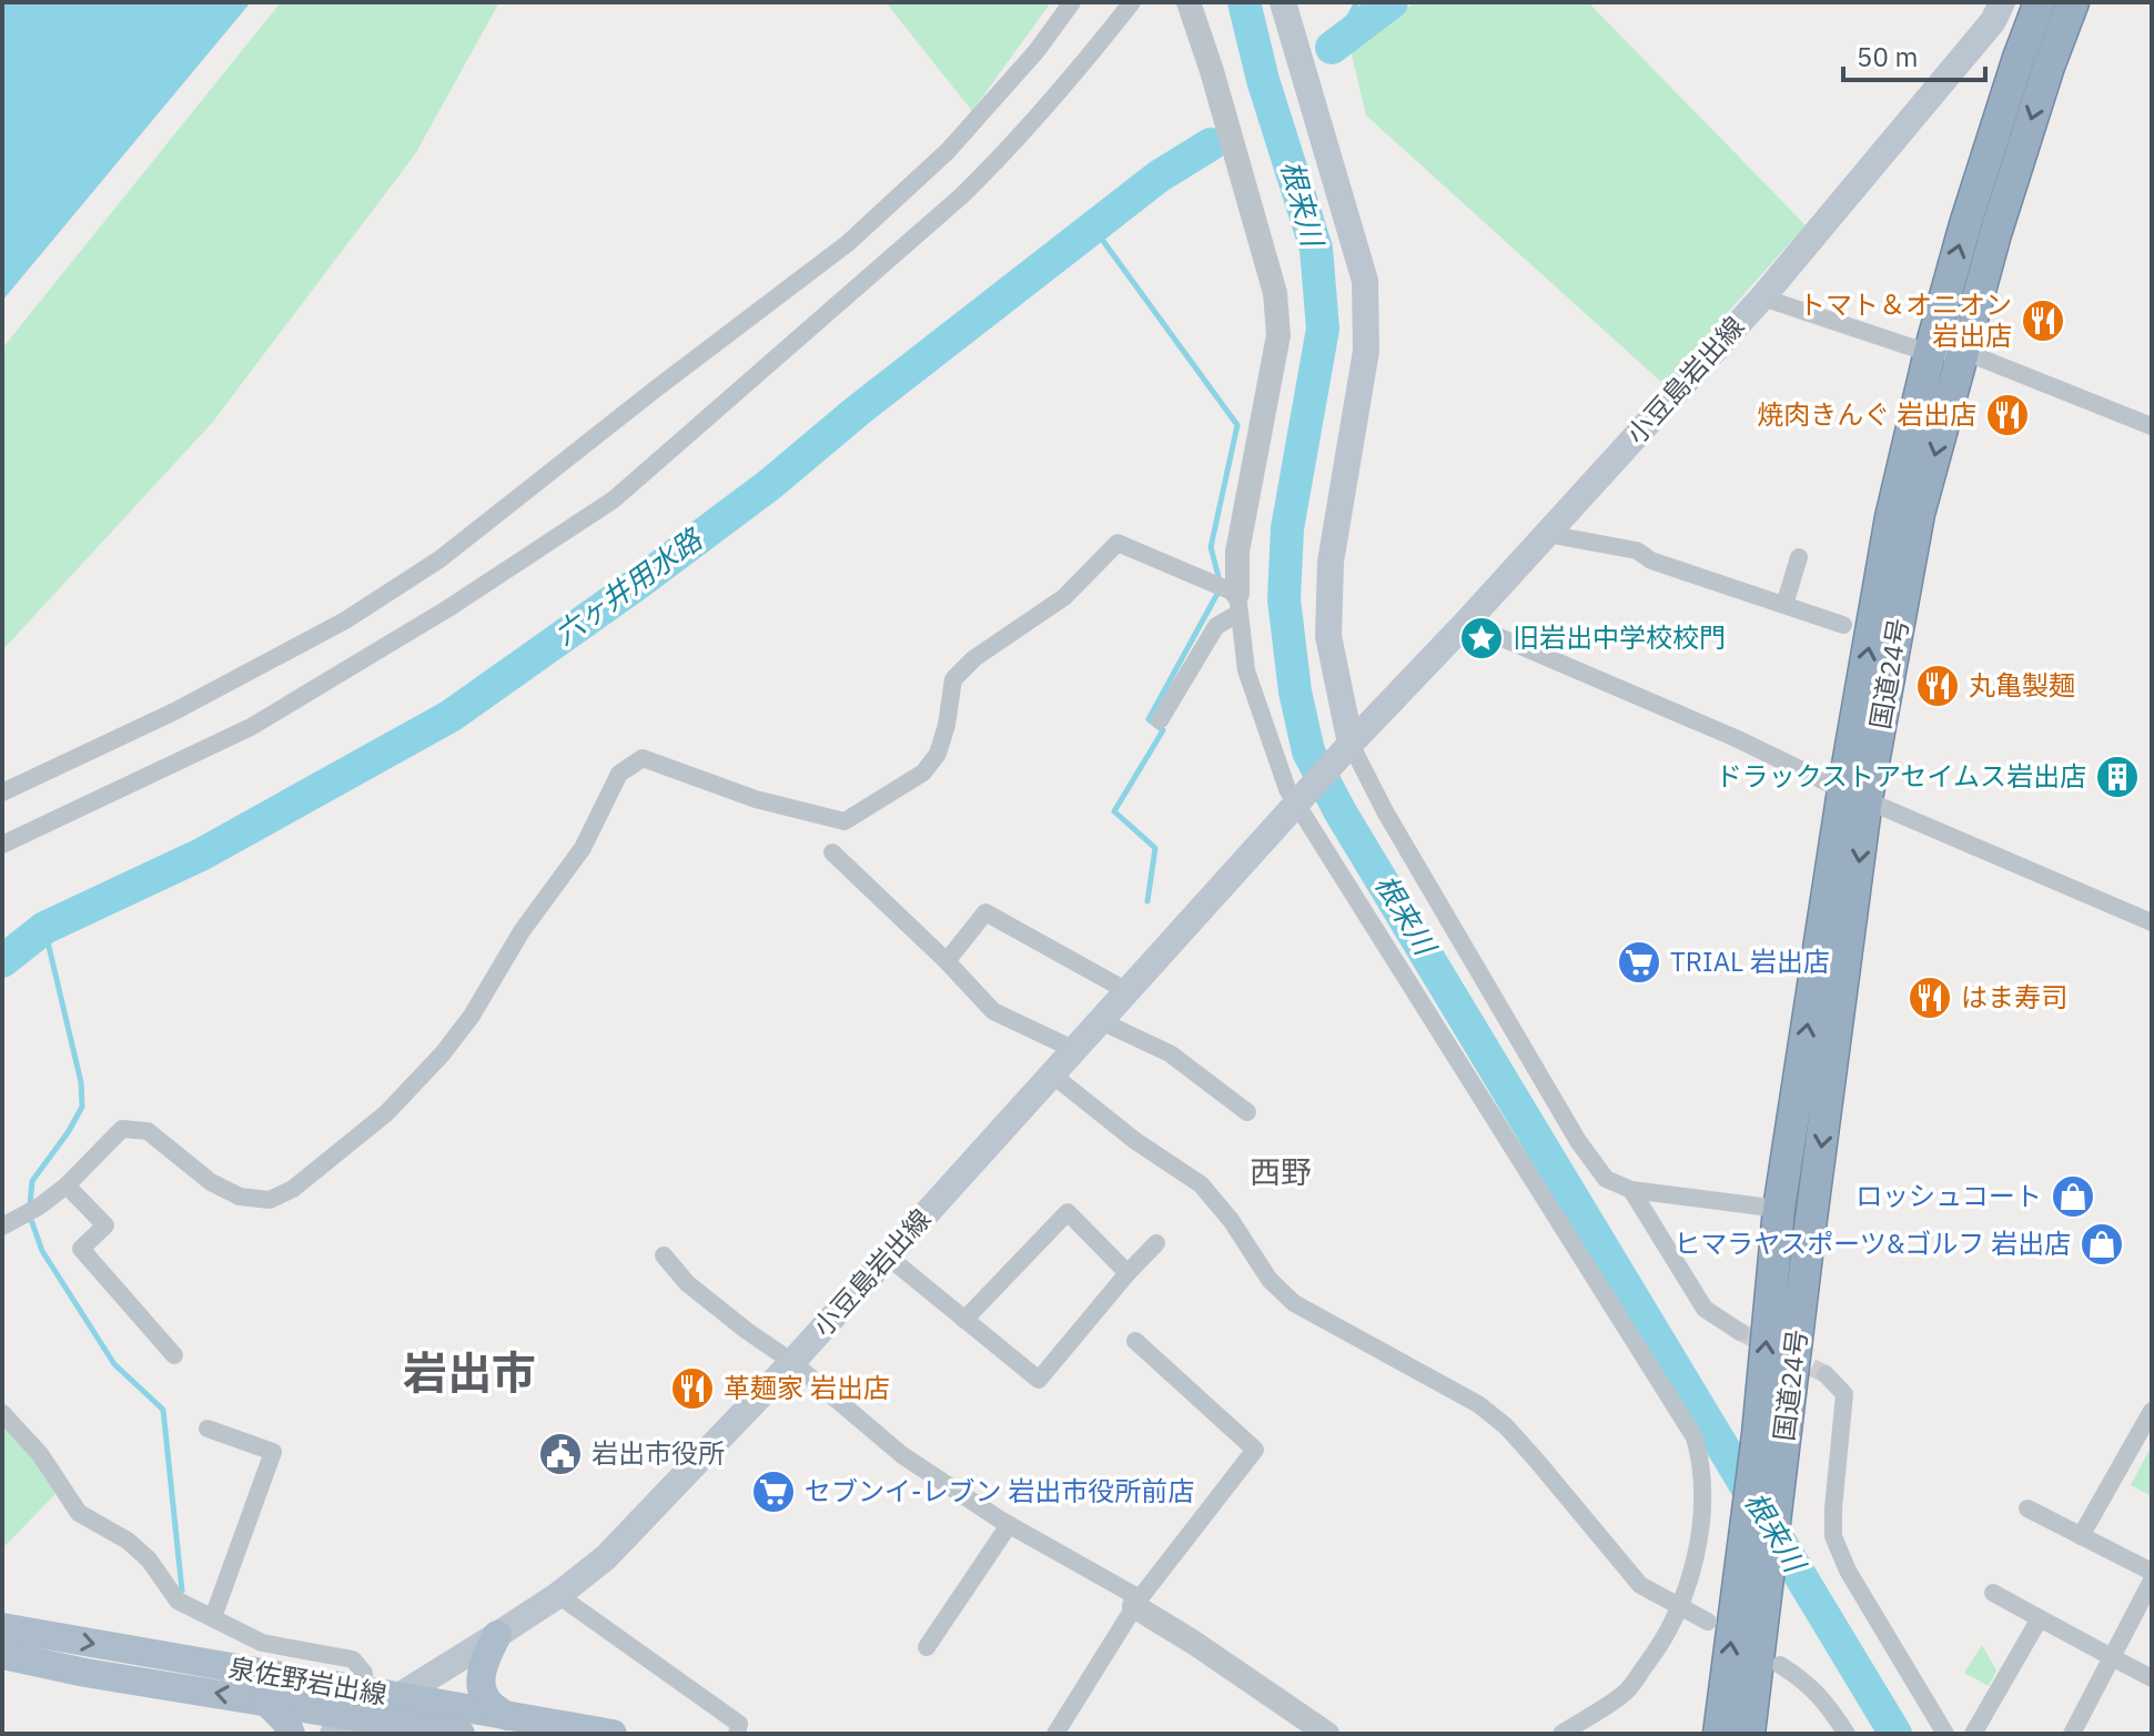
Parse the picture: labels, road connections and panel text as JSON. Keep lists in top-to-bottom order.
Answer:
{
  "streets": {
    "highway": ["国道24号"],
    "main road": ["小豆島岩出線", "泉佐野岩出線"]
  },
  "crossings": [
    ["小豆島岩出線", "泉佐野岩出線"]
  ],
  "districts": ["西野", "岩出市"],
  "water": ["根来川", "六ヶ井用水路"],
  "places": {
    "restaurant": [
      "トマト＆オニオン 岩出店",
      "焼肉きんぐ 岩出店",
      "丸亀製麺",
      "はま寿司",
      "革麺家 岩出店"
    ],
    "place": ["旧岩出中学校校門"],
    "building": ["ドラックストアセイムス岩出店"],
    "supermarket": ["TRIAL 岩出店", "セブンイ-レブン 岩出市役所前店"],
    "shop": ["ロッシュコート", "ヒマラヤスポーツ&ゴルフ 岩出店"],
    "public building": ["岩出市役所"]
  },
  "scale_bar": "50 m"
}
